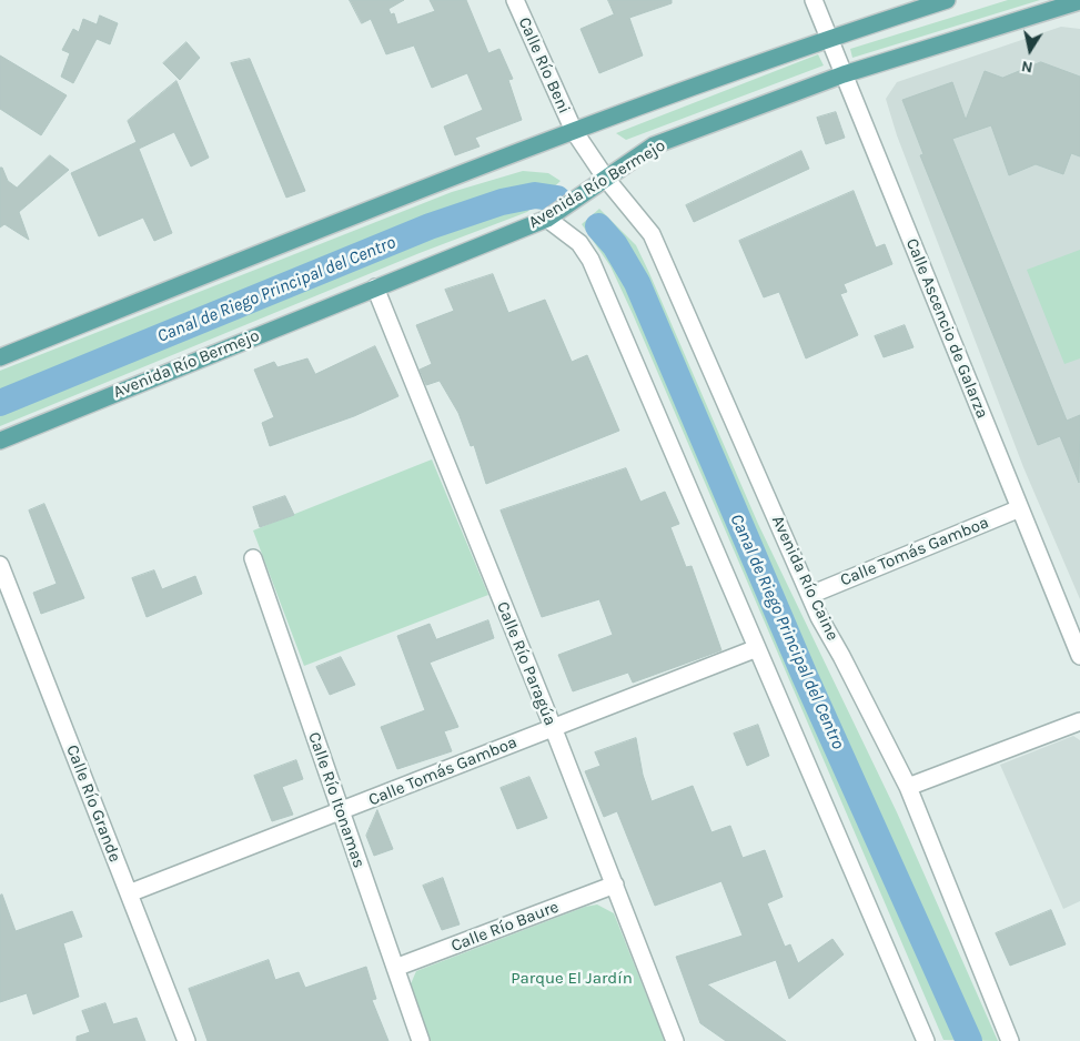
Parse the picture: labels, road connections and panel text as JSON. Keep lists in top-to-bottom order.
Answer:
{
  "streets": {
    "main road": ["Avenida Río Bermejo"],
    "street": [
      "Calle Río Beni",
      "Calle Ascencio de Galarza",
      "Calle Tomás Gamboa",
      "Avenida Río Caine",
      "Calle Río Paragúa",
      "Calle Río Itonamas",
      "Calle Río Grande",
      "Calle Río Baure"
    ]
  },
  "crossings": [
    ["Calle Río Beni", "Avenida Río Caine"],
    ["Avenida Río Bermejo", "Calle Ascencio de Galarza"],
    ["Avenida Río Bermejo", "Avenida Río Caine"],
    ["Avenida Río Bermejo", "Calle Río Paragúa"],
    ["Calle Ascencio de Galarza", "Calle Tomás Gamboa"],
    ["Calle Tomás Gamboa", "Avenida Río Caine"],
    ["Calle Tomás Gamboa", "Calle Río Paragúa"],
    ["Calle Tomás Gamboa", "Calle Río Itonamas"],
    ["Calle Tomás Gamboa", "Calle Río Grande"],
    ["Calle Río Paragúa", "Calle Río Baure"],
    ["Calle Río Itonamas", "Calle Río Baure"]
  ],
  "water": ["Canal de Riego Principal del Centro"],
  "parks": ["Parque El Jardín"],
  "north": "bottom"
}
